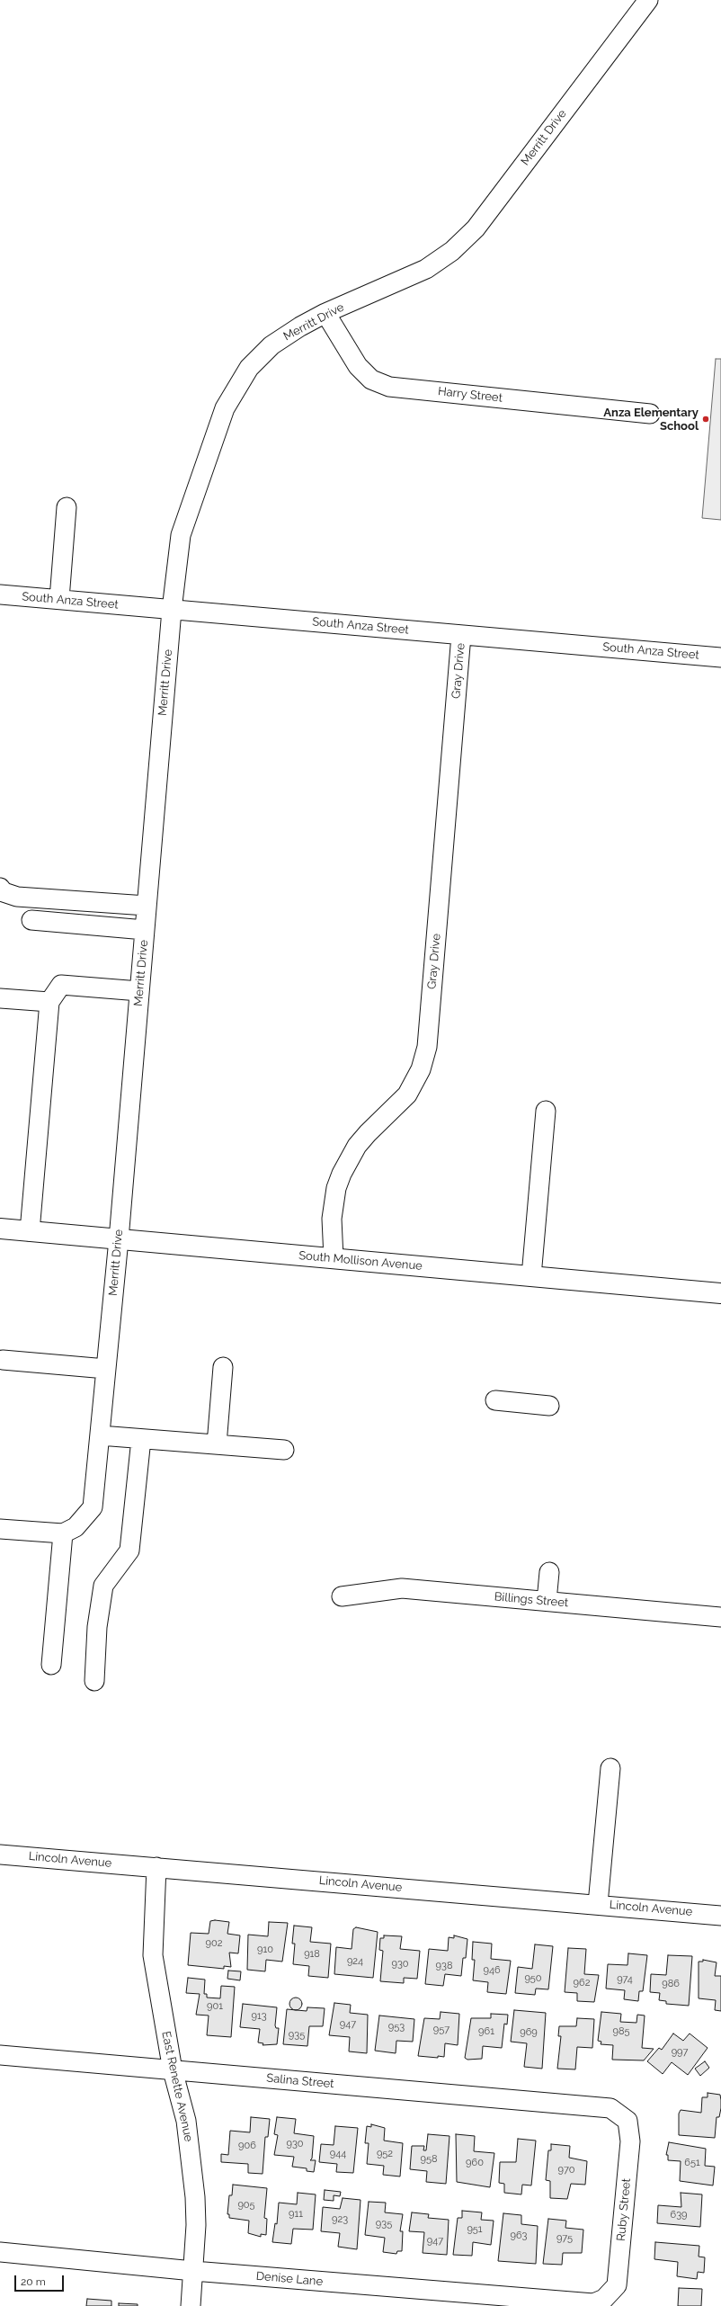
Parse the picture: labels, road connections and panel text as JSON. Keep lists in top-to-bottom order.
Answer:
{
  "streets": {
    "main road": ["South Mollison Avenue"],
    "street": [
      "Merritt Drive",
      "Harry Street",
      "South Anza Street",
      "Gray Drive",
      "Billings Street",
      "Lincoln Avenue",
      "Salina Street",
      "East Renette Avenue",
      "Ruby Street",
      "Denise Lane"
    ]
  },
  "crossings": [
    ["Merritt Drive", "Harry Street"],
    ["Merritt Drive", "South Anza Street"],
    ["Merritt Drive", "South Mollison Avenue"],
    ["South Anza Street", "Gray Drive"],
    ["Gray Drive", "South Mollison Avenue"],
    ["Lincoln Avenue", "East Renette Avenue"],
    ["Salina Street", "East Renette Avenue"],
    ["Salina Street", "Ruby Street"],
    ["East Renette Avenue", "Denise Lane"],
    ["Ruby Street", "Denise Lane"]
  ],
  "places": ["Anza Elementary School"],
  "house_numbers": [
    "902",
    "910",
    "918",
    "924",
    "930",
    "938",
    "946",
    "950",
    "974",
    "962",
    "986",
    "901",
    "913",
    "947",
    "953",
    "957",
    "961",
    "985",
    "969",
    "935",
    "997",
    "930",
    "906",
    "944",
    "952",
    "958",
    "960",
    "651",
    "970",
    "905",
    "911",
    "639",
    "923",
    "935",
    "951",
    "963",
    "975",
    "947"
  ],
  "scale_bar": "20 m"
}
